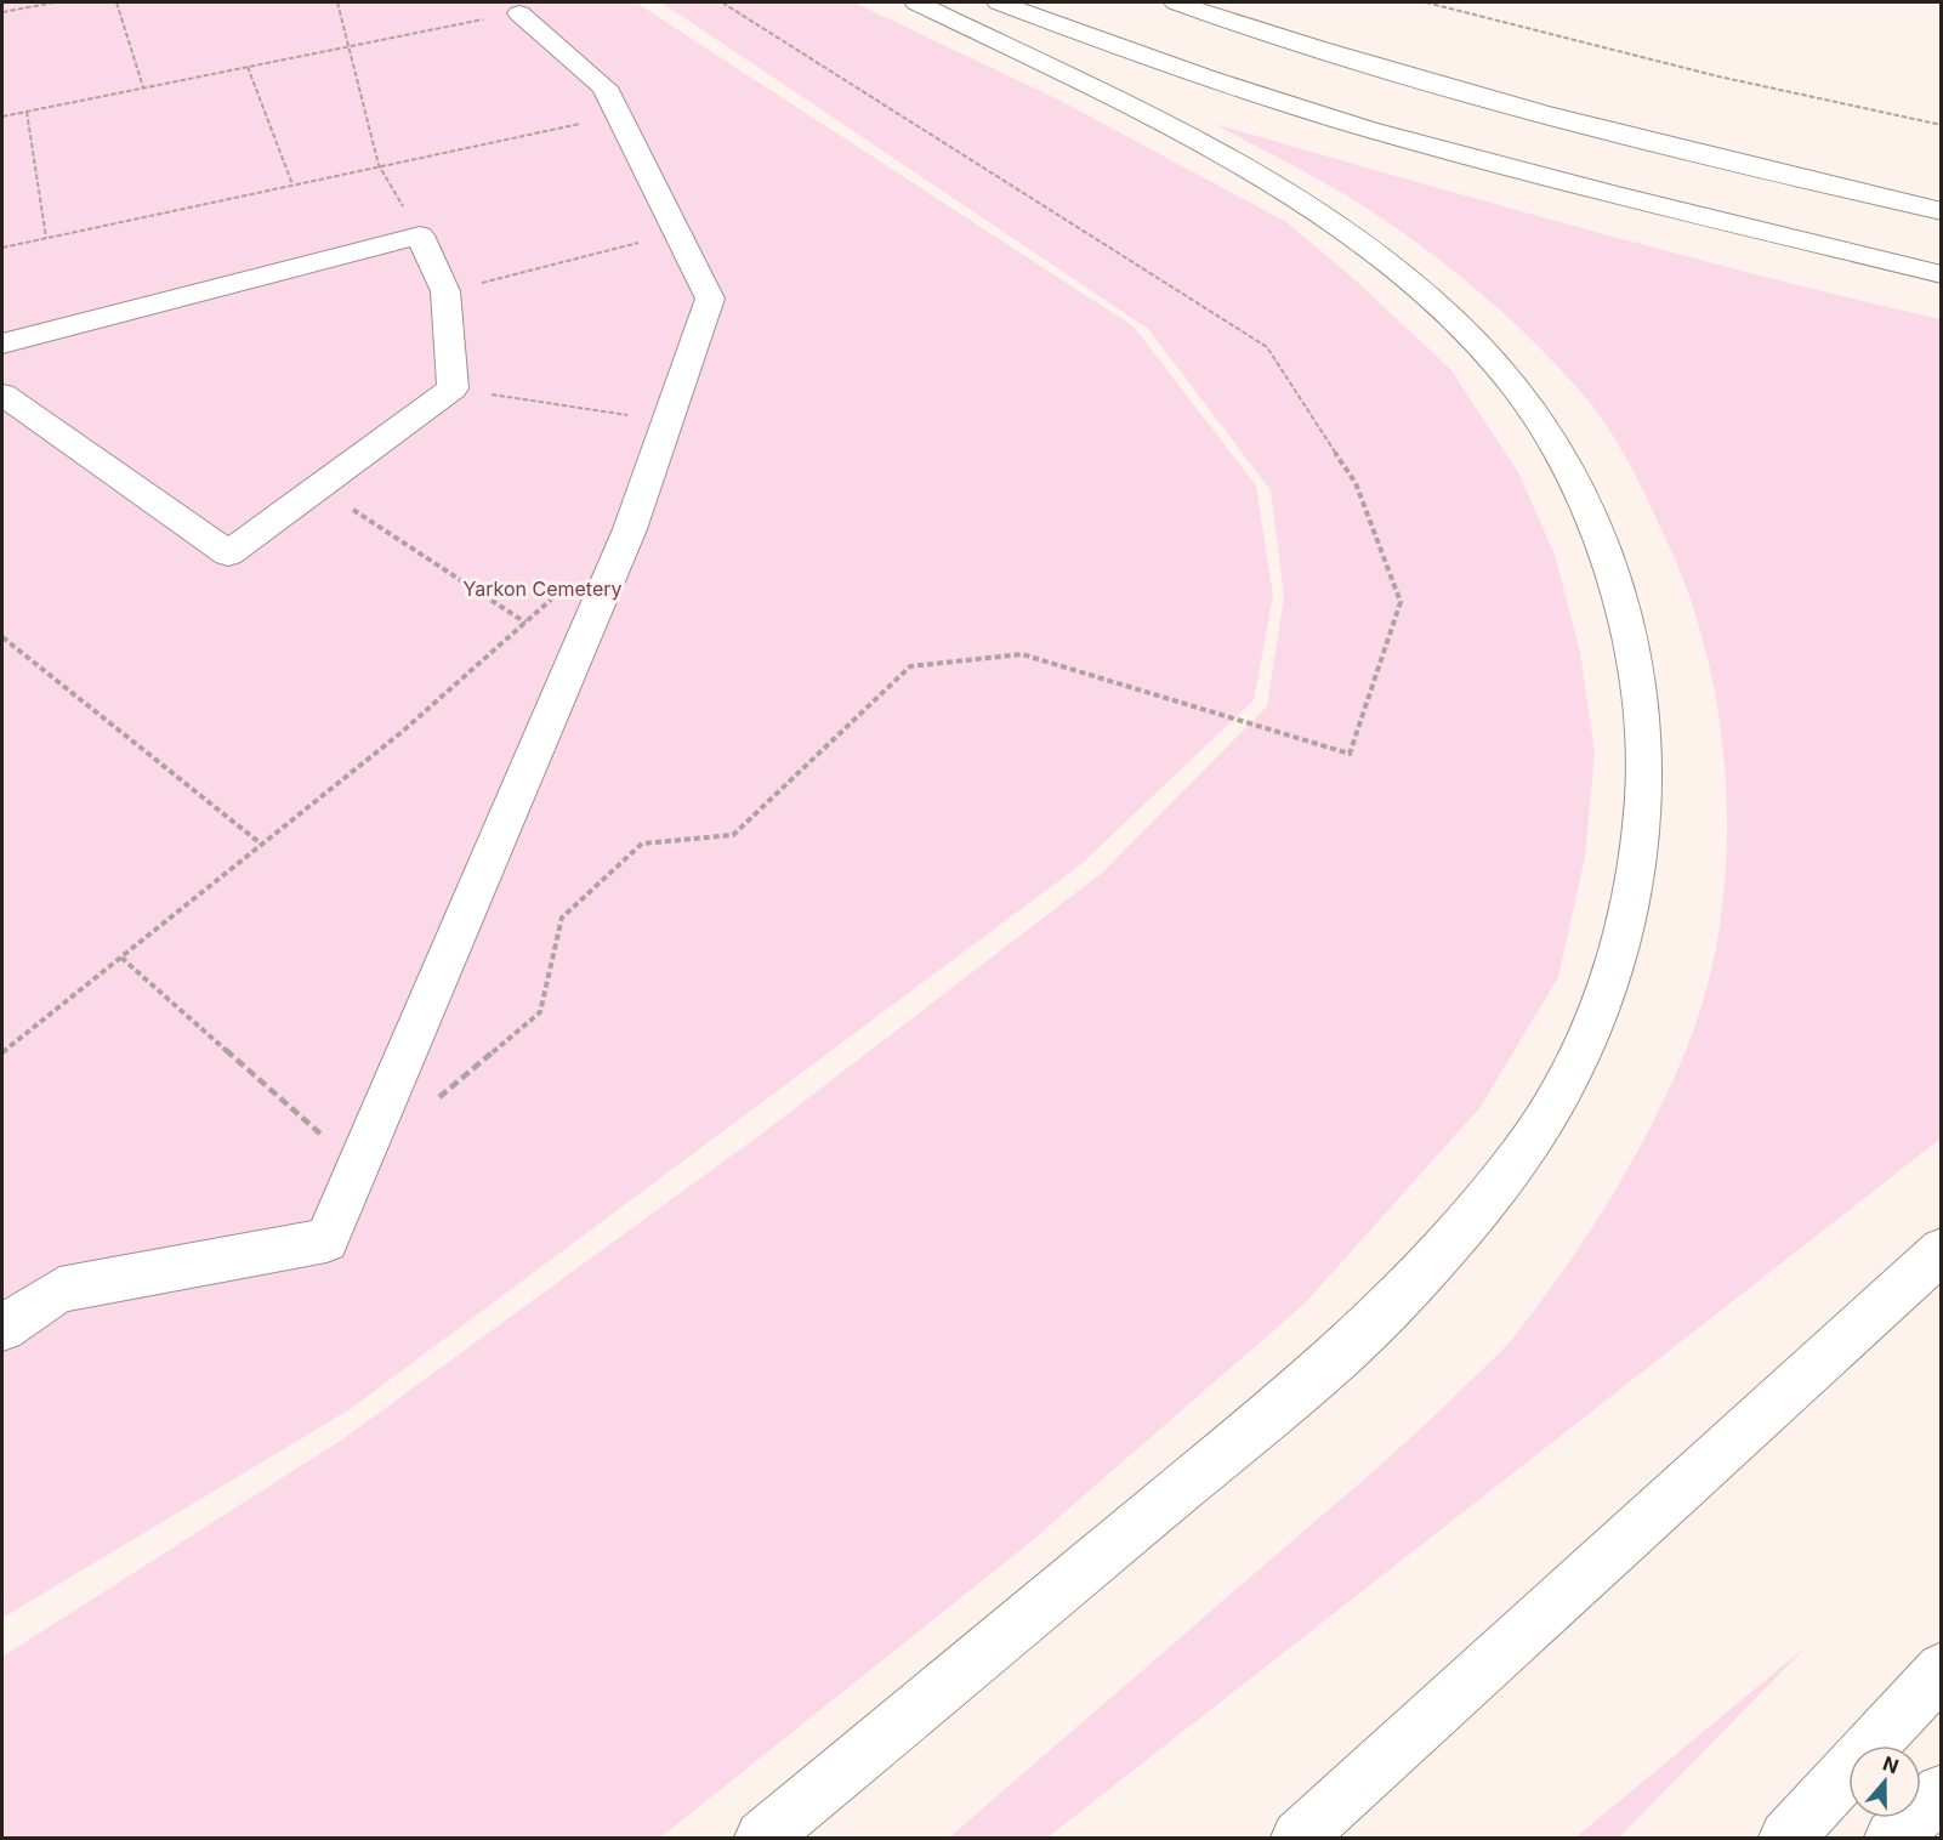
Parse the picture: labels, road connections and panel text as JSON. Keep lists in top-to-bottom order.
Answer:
{
  "parks": ["Yarkon Cemetery"],
  "north": "top"
}
